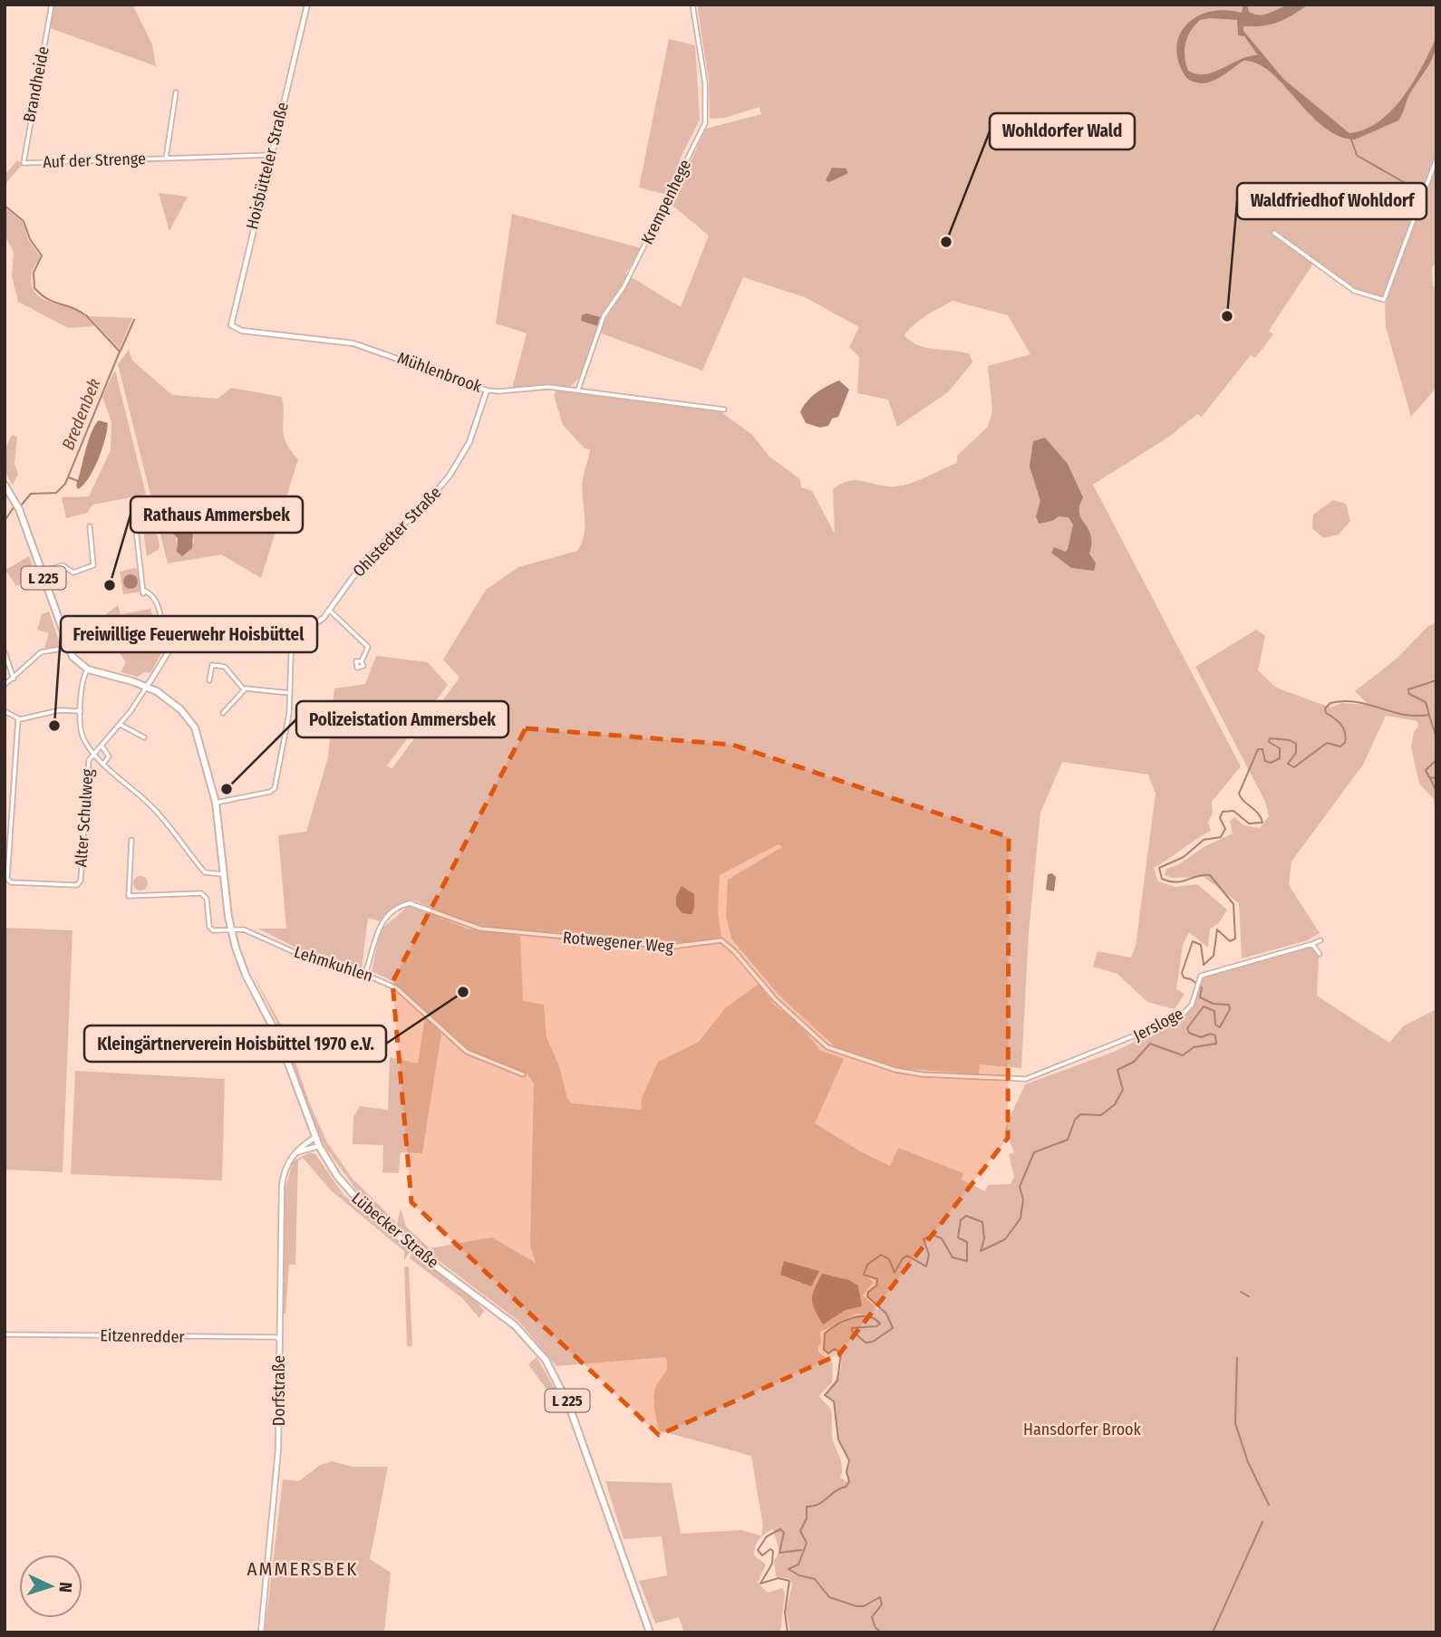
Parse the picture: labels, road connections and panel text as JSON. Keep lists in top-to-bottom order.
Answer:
{
  "streets": {
    "main road": ["L 225", "Lübecker Straße"],
    "street": [
      "Brandheide",
      "Auf der Strenge",
      "Hoisbütteler Straße",
      "Krempenhege",
      "Mühlenbrook",
      "Ohlstedter Straße",
      "Alter Schulweg",
      "Rotwegener Weg",
      "Lehmkuhlen",
      "Jersloge",
      "Eitzenredder",
      "Dorfstraße"
    ]
  },
  "crossings": [
    ["Brandheide", "Auf der Strenge"],
    ["Auf der Strenge", "Hoisbütteler Straße"],
    ["Hoisbütteler Straße", "Mühlenbrook"],
    ["Krempenhege", "Mühlenbrook"],
    ["Mühlenbrook", "Ohlstedter Straße"],
    ["Ohlstedter Straße", "Lübecker Straße"],
    ["L 225", "Lübecker Straße"],
    ["Rotwegener Weg", "Lehmkuhlen"],
    ["Rotwegener Weg", "Jersloge"],
    ["Lehmkuhlen", "Lübecker Straße"],
    ["Lübecker Straße", "Dorfstraße"],
    ["Eitzenredder", "Dorfstraße"]
  ],
  "districts": ["AMMERSBEK"],
  "water": ["Bredenbek"],
  "parks": ["Hansdorfer Brook"],
  "places": [
    "Wohldorfer Wald",
    "Waldfriedhof Wohldorf",
    "Rathaus Ammersbek",
    "Freiwillige Feuerwehr Hoisbüttel",
    "Polizeistation Ammersbek",
    "Kleingärtnerverein Hoisbüttel 1970 e.V."
  ],
  "north": "right"
}
